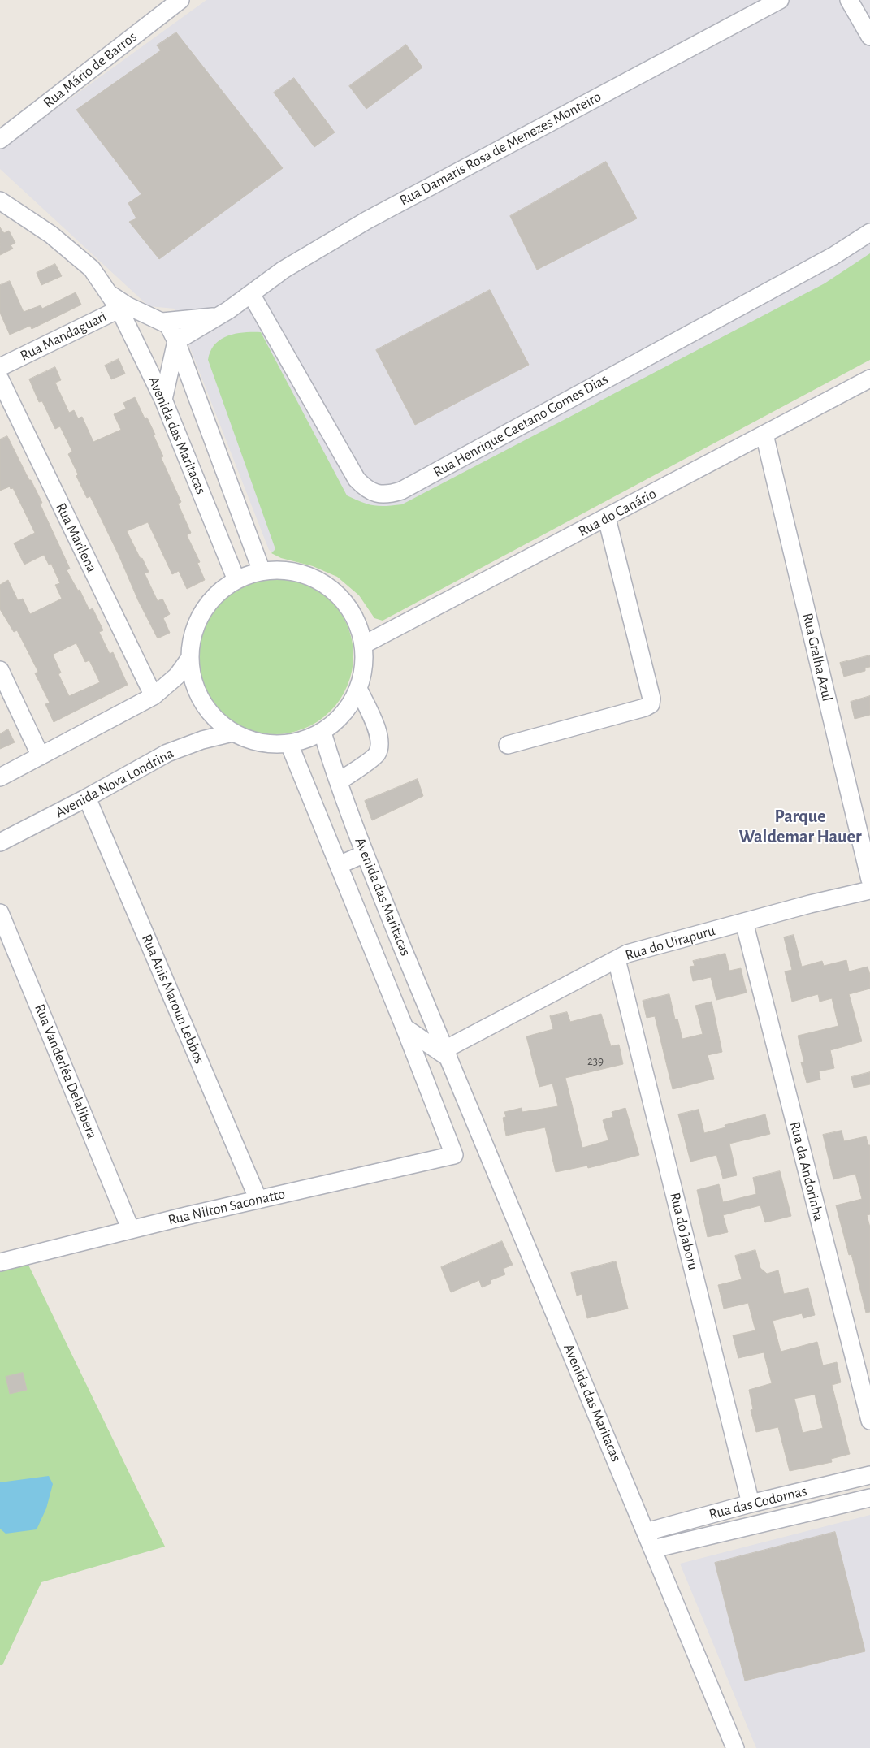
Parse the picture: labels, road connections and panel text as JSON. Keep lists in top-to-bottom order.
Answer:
{
  "streets": {
    "street": [
      "Rua Mário de Barros",
      "Rua Damaris Rosa de Menezes Monteiro",
      "Rua Mandaguari",
      "Rua Henrique Caetano Gomes Dias",
      "Avenida das Maritacas",
      "Rua do Canário",
      "Rua Marilena",
      "Rua Gralha Azul",
      "Avenida Nova Londrina",
      "Rua do Uirapuru",
      "Rua Anis Maroun Lebbos",
      "Rua Vanderléa Delalibera",
      "Rua da Andorinha",
      "Rua Nilton Saconatto",
      "Rua do Jaboru",
      "Rua das Codornas"
    ]
  },
  "crossings": [
    ["Rua Damaris Rosa de Menezes Monteiro", "Rua Henrique Caetano Gomes Dias"],
    ["Rua Damaris Rosa de Menezes Monteiro", "Avenida das Maritacas"],
    ["Rua Mandaguari", "Avenida das Maritacas"],
    ["Avenida das Maritacas", "Rua do Uirapuru"],
    ["Avenida das Maritacas", "Rua Nilton Saconatto"],
    ["Avenida das Maritacas", "Rua das Codornas"],
    ["Rua do Canário", "Rua Gralha Azul"],
    ["Avenida Nova Londrina", "Rua Anis Maroun Lebbos"],
    ["Rua do Uirapuru", "Rua da Andorinha"],
    ["Rua do Uirapuru", "Rua do Jaboru"],
    ["Rua Anis Maroun Lebbos", "Rua Nilton Saconatto"],
    ["Rua Vanderléa Delalibera", "Rua Nilton Saconatto"],
    ["Rua do Jaboru", "Rua das Codornas"]
  ],
  "districts": ["Parque Waldemar Hauer"],
  "house_numbers": ["239"]
}
